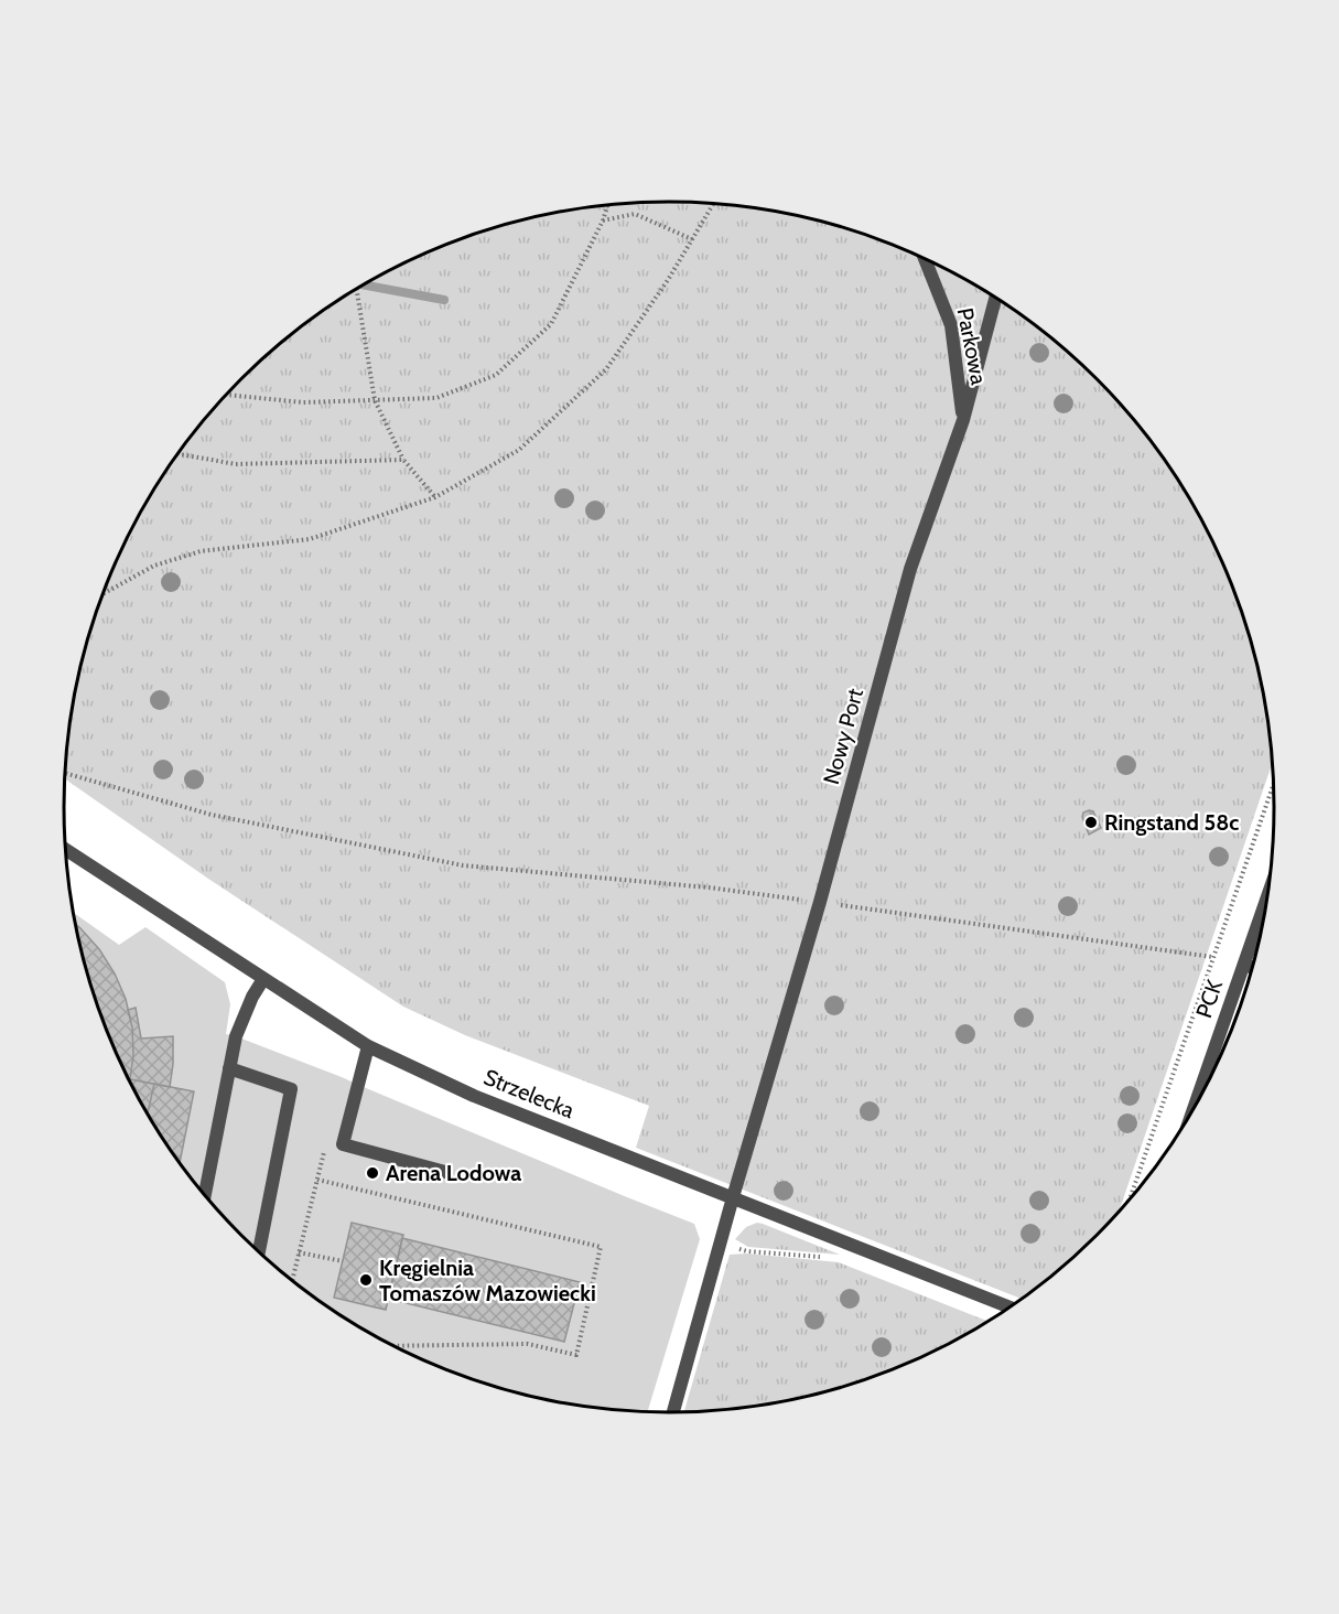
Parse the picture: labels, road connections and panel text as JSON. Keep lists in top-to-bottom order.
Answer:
{
  "streets": {
    "street": [
      "Parkowa",
      "Nowy Port",
      "PCK",
      "Strzelecka"
    ]
  },
  "crossings": [
    ["Parkowa", "Nowy Port"],
    ["Nowy Port", "Strzelecka"]
  ],
  "places": ["Ringstand 58c", "Arena Lodowa", "Kręgielnia Tomaszów Mazowiecki"]
}
